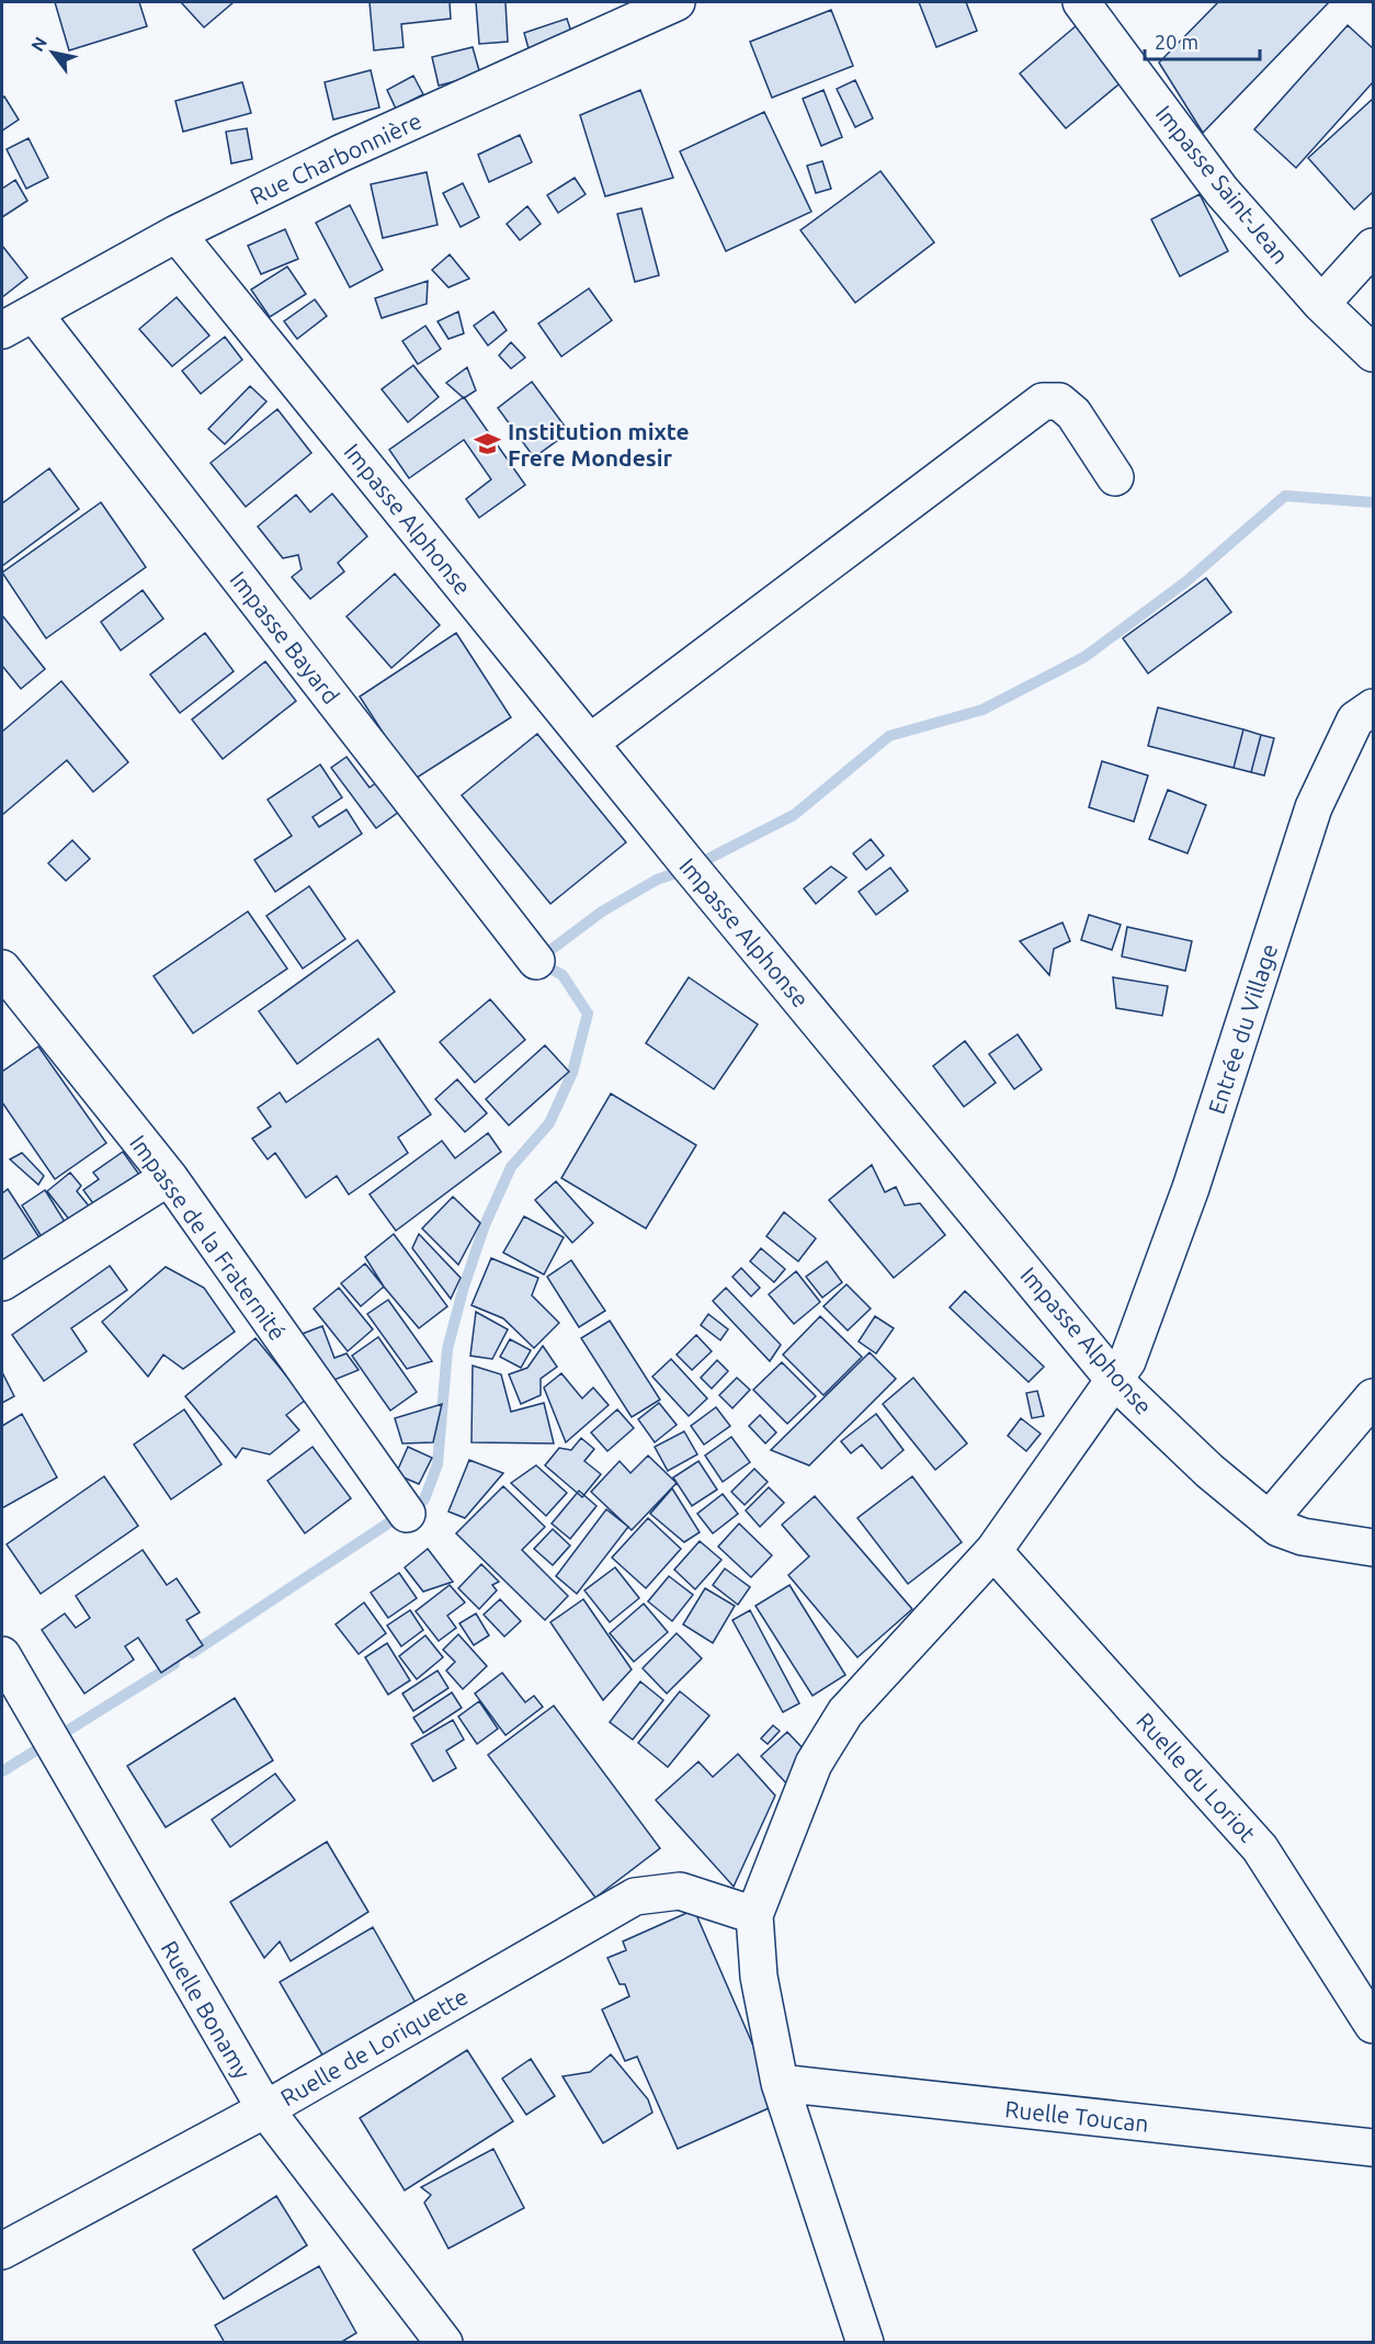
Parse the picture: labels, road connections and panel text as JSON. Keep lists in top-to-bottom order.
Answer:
{
  "streets": {
    "street": [
      "Rue Charbonnière",
      "Impasse Saint-Jean",
      "Impasse Alphonse",
      "Impasse Bayard",
      "Entrée du Village",
      "Impasse de la Fraternité",
      "Ruelle du Loriot",
      "Ruelle Bonamy",
      "Ruelle de Loriquette",
      "Ruelle Toucan"
    ]
  },
  "crossings": [
    ["Rue Charbonnière", "Impasse Alphonse"],
    ["Rue Charbonnière", "Impasse Bayard"],
    ["Impasse Alphonse", "Entrée du Village"],
    ["Entrée du Village", "Ruelle du Loriot"],
    ["Entrée du Village", "Ruelle de Loriquette"],
    ["Ruelle Bonamy", "Ruelle de Loriquette"]
  ],
  "places": {
    "school or university": ["Institution mixte Frere Mondesir"]
  },
  "scale_bar": "20 m",
  "north": "top left"
}
